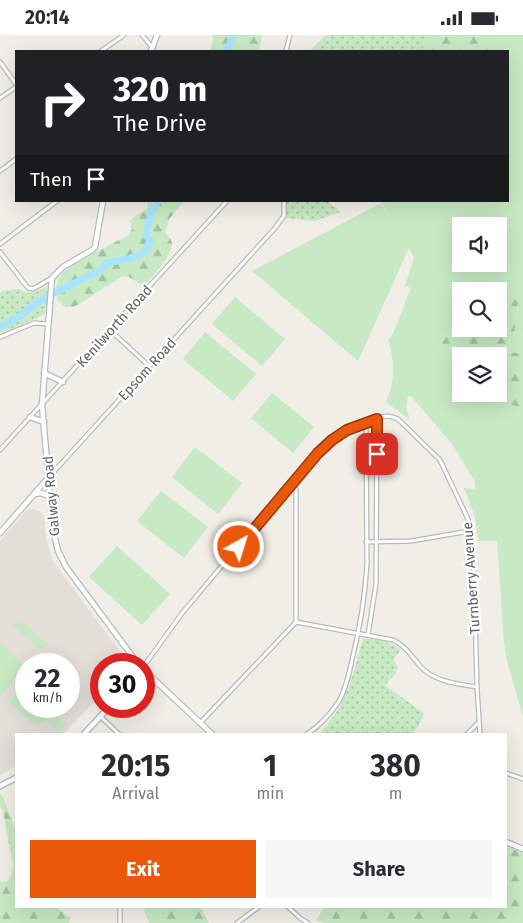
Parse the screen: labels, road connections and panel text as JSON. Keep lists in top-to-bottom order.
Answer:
{
  "streets": {
    "street": [
      "Kenilworth Road",
      "Epsom Road",
      "Galway Road",
      "Turnberry Avenue"
    ]
  },
  "crossings": [
    ["Kenilworth Road", "Galway Road"],
    ["Epsom Road", "Galway Road"]
  ],
  "page": {
    "status": "20:14",
    "turn": ["320 m", "The Drive"],
    "then": "Then",
    "speed": "22 km/h",
    "limit": "30",
    "eta": [
      "20:15",
      "Arrival",
      "1",
      "min",
      "380",
      "m"
    ],
    "buttons": ["Exit", "Share"]
  }
}
